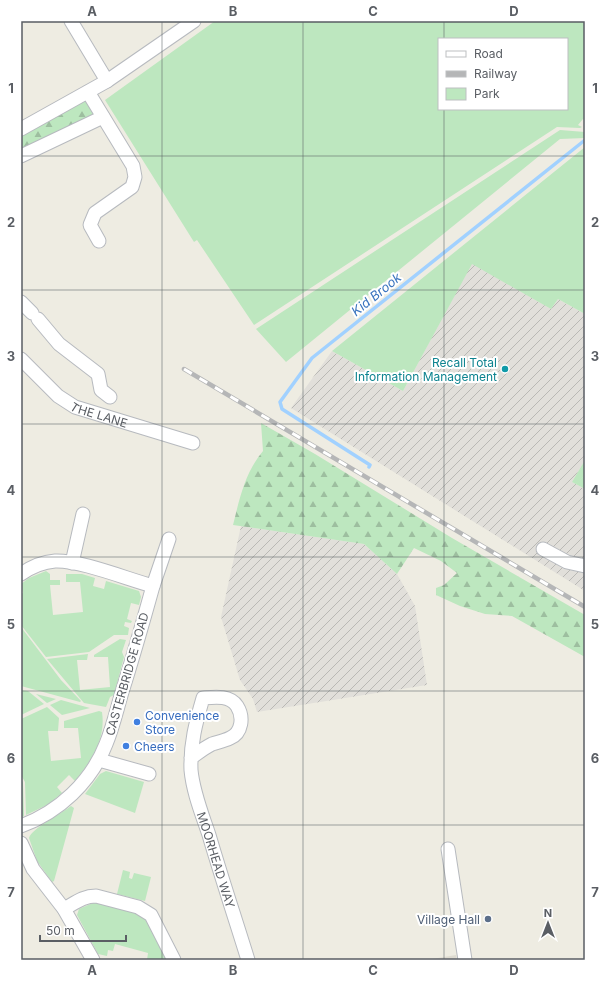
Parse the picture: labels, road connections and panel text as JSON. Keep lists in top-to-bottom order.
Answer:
{
  "streets": {
    "street": ["THE LANE", "CASTERBRIDGE ROAD", "MOORHEAD WAY"]
  },
  "water": ["Kid Brook"],
  "places": [
    "Recall Total Information Management",
    "Convenience Store",
    "Cheers",
    "Village Hall"
  ],
  "legend": ["Road", "Railway", "Park"],
  "scale_bar": "50 m",
  "north": "top",
  "grid": {
    "columns": [
      "A",
      "B",
      "C",
      "D"
    ],
    "rows": [
      "1",
      "2",
      "3",
      "4",
      "5",
      "6",
      "7"
    ]
  }
}
